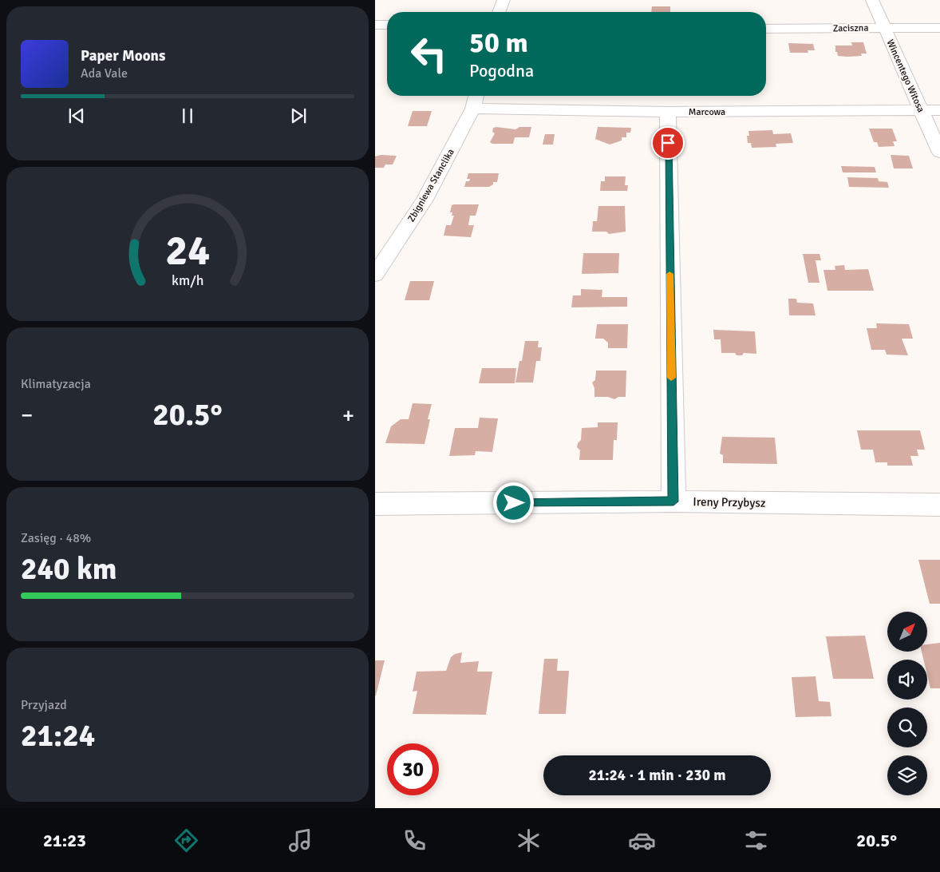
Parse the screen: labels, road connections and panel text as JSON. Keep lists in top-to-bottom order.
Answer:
{
  "streets": {
    "street": [
      "Zaciszna",
      "Wincentego Witosa",
      "Marcowa",
      "Zbigniewa Stanclika",
      "Ireny Przybysz"
    ]
  },
  "crossings": [
    ["Zaciszna", "Wincentego Witosa"],
    ["Wincentego Witosa", "Marcowa"],
    ["Marcowa", "Zbigniewa Stanclika"]
  ],
  "north": "top right",
  "page": {
    "turn": ["50 m", "Pogodna"],
    "song": ["Paper Moons", "Ada Vale"],
    "tile": [
      "Klimatyzacja",
      ["Zasięg · 48%", "240 km"],
      ["Przyjazd", "21:24"]
    ],
    "heat": ["−", "20.5°", "+"],
    "limit": "30",
    "trip": "21:24 · 1 min · 230 m",
    "tabs": ["21:23", "20.5°"],
    "gauge": ["24", "km/h"]
  }
}
